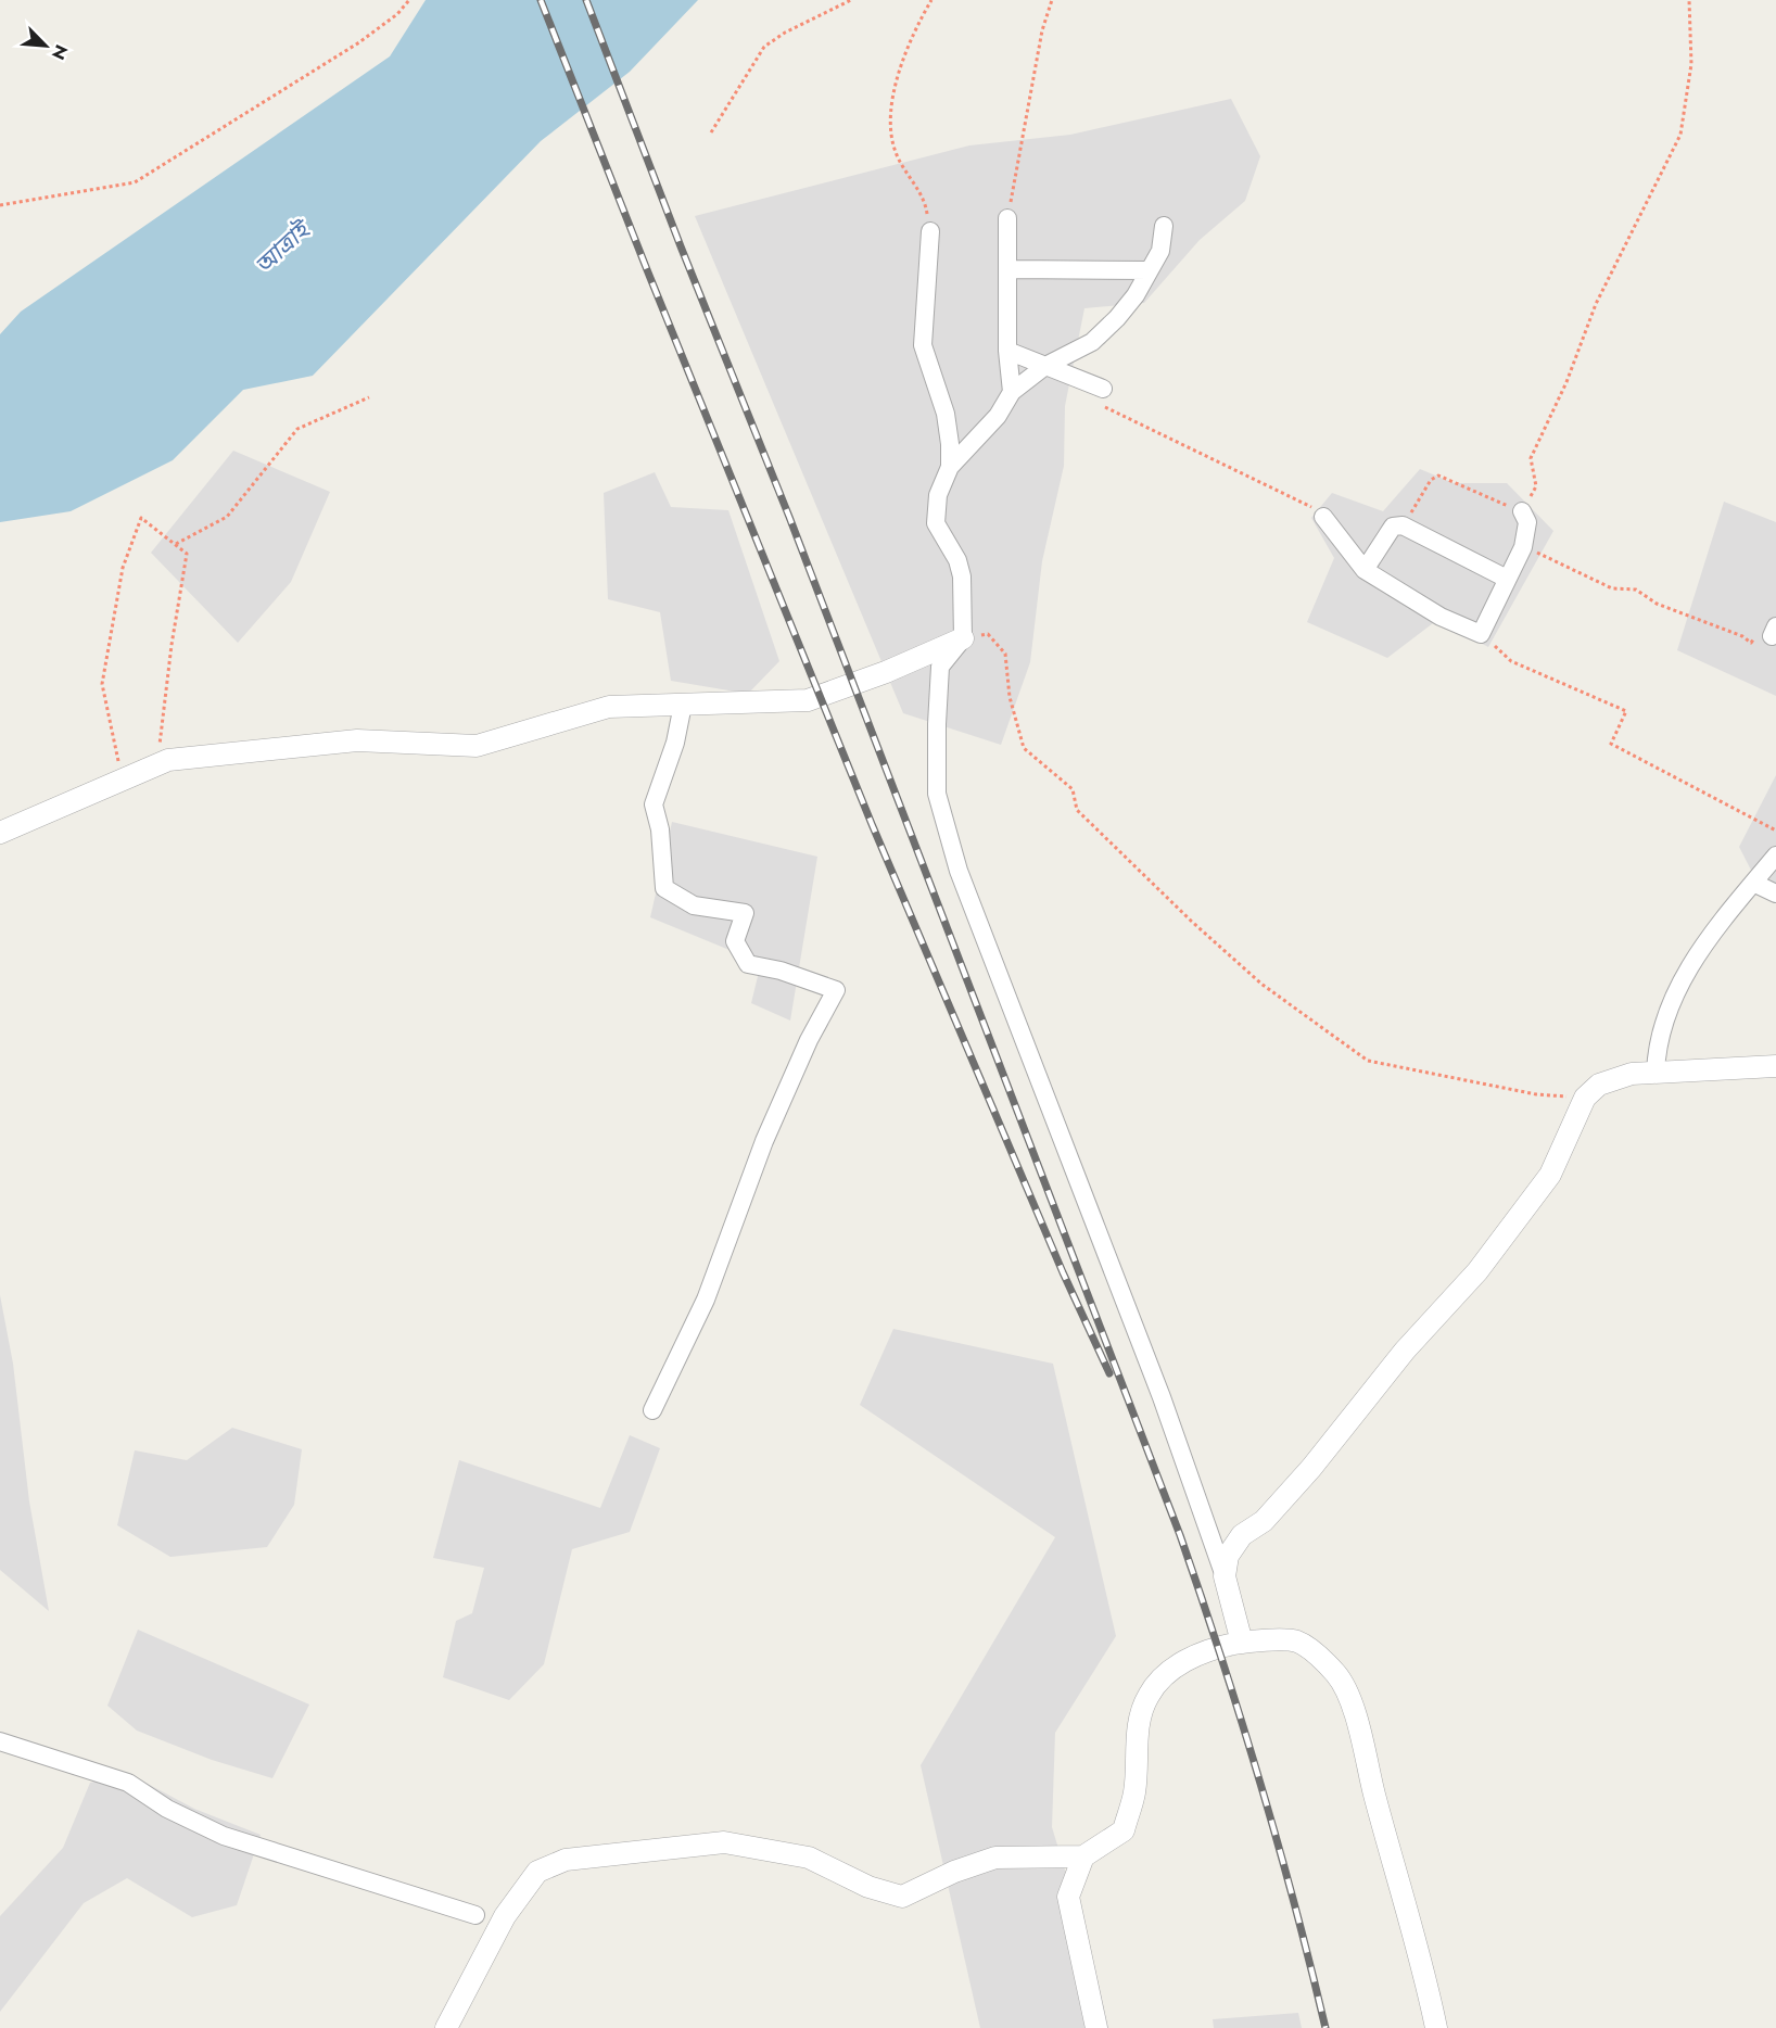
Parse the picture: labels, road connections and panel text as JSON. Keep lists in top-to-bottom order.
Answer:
{
  "water": ["আত্রাই"],
  "north": "bottom right"
}
